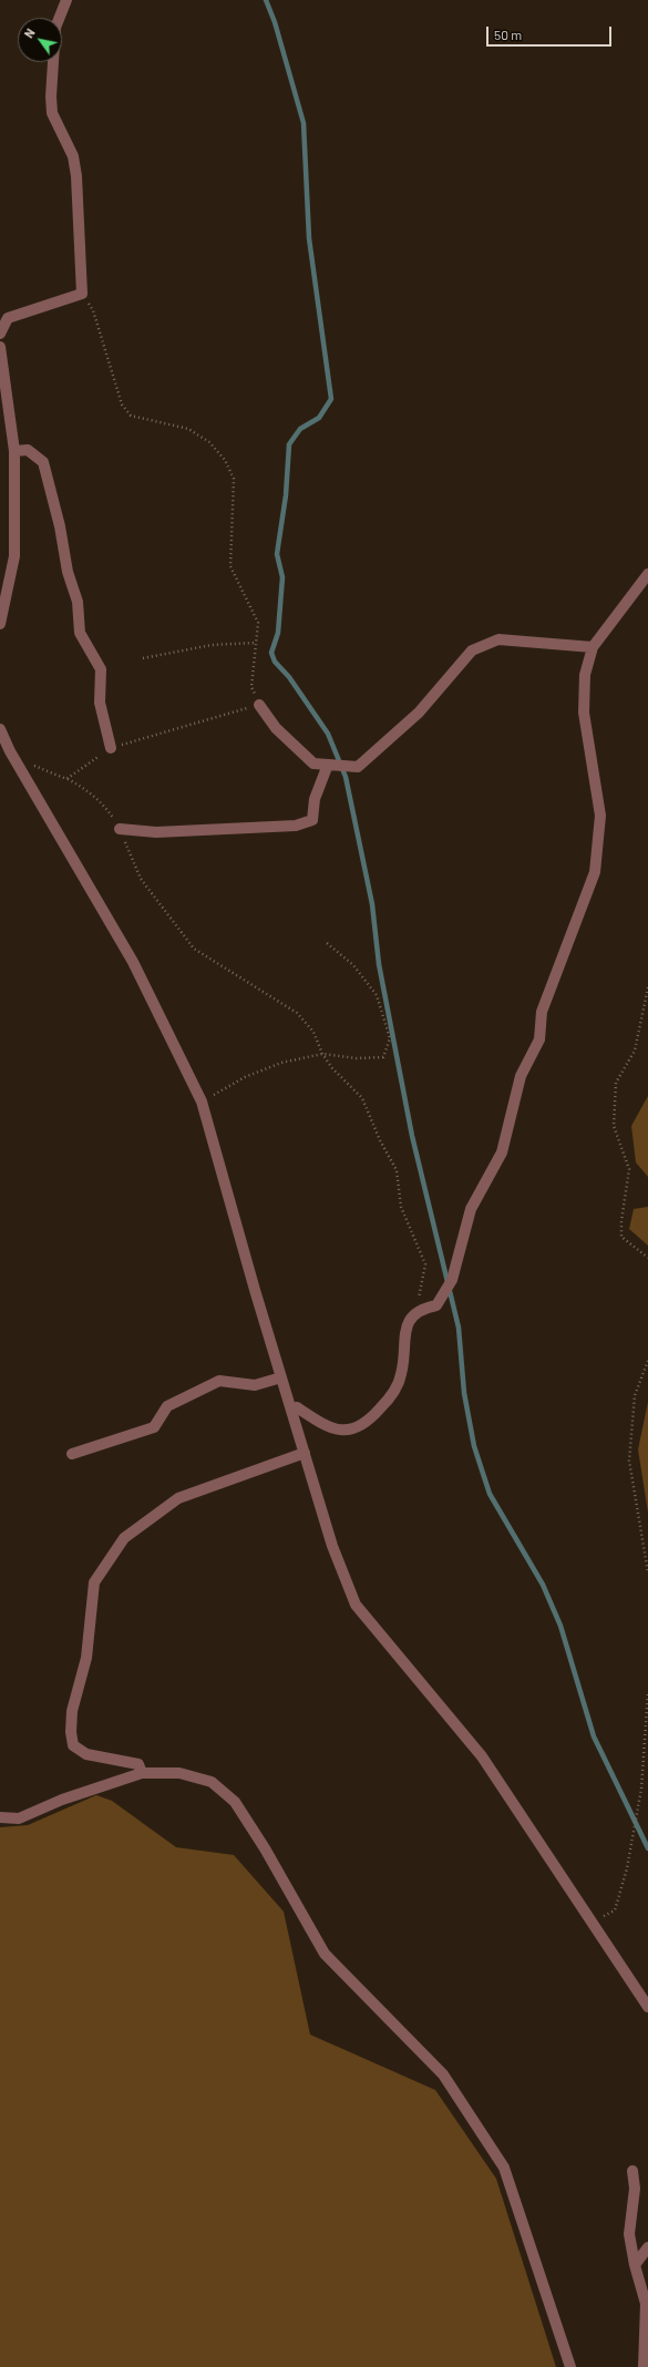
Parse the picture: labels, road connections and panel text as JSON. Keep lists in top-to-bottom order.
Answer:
{
  "scale_bar": "50 m",
  "north": "top left"
}
